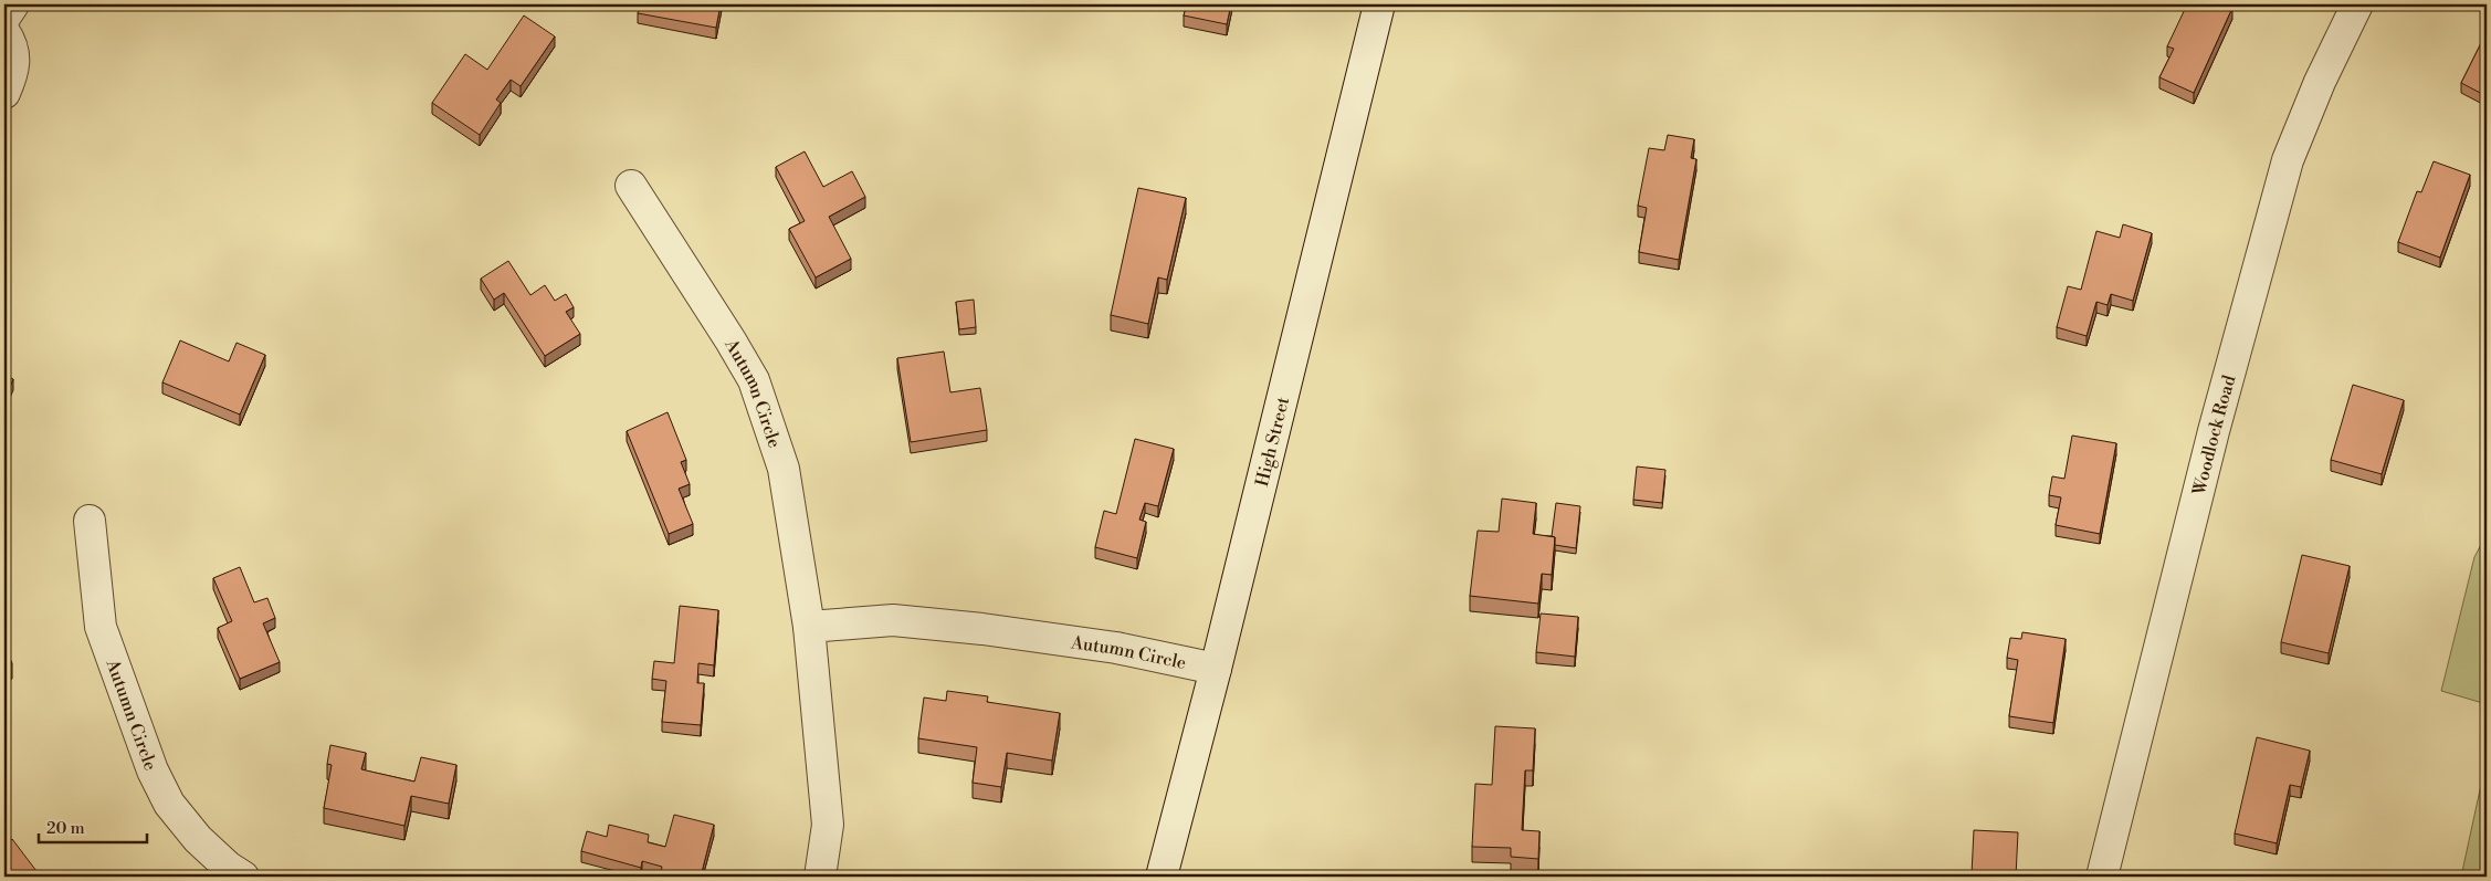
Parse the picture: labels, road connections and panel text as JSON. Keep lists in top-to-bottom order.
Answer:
{
  "streets": {
    "street": ["Autumn Circle", "Woodlock Road", "High Street"]
  },
  "crossings": [
    ["Autumn Circle", "High Street"]
  ],
  "scale_bar": "20 m"
}
